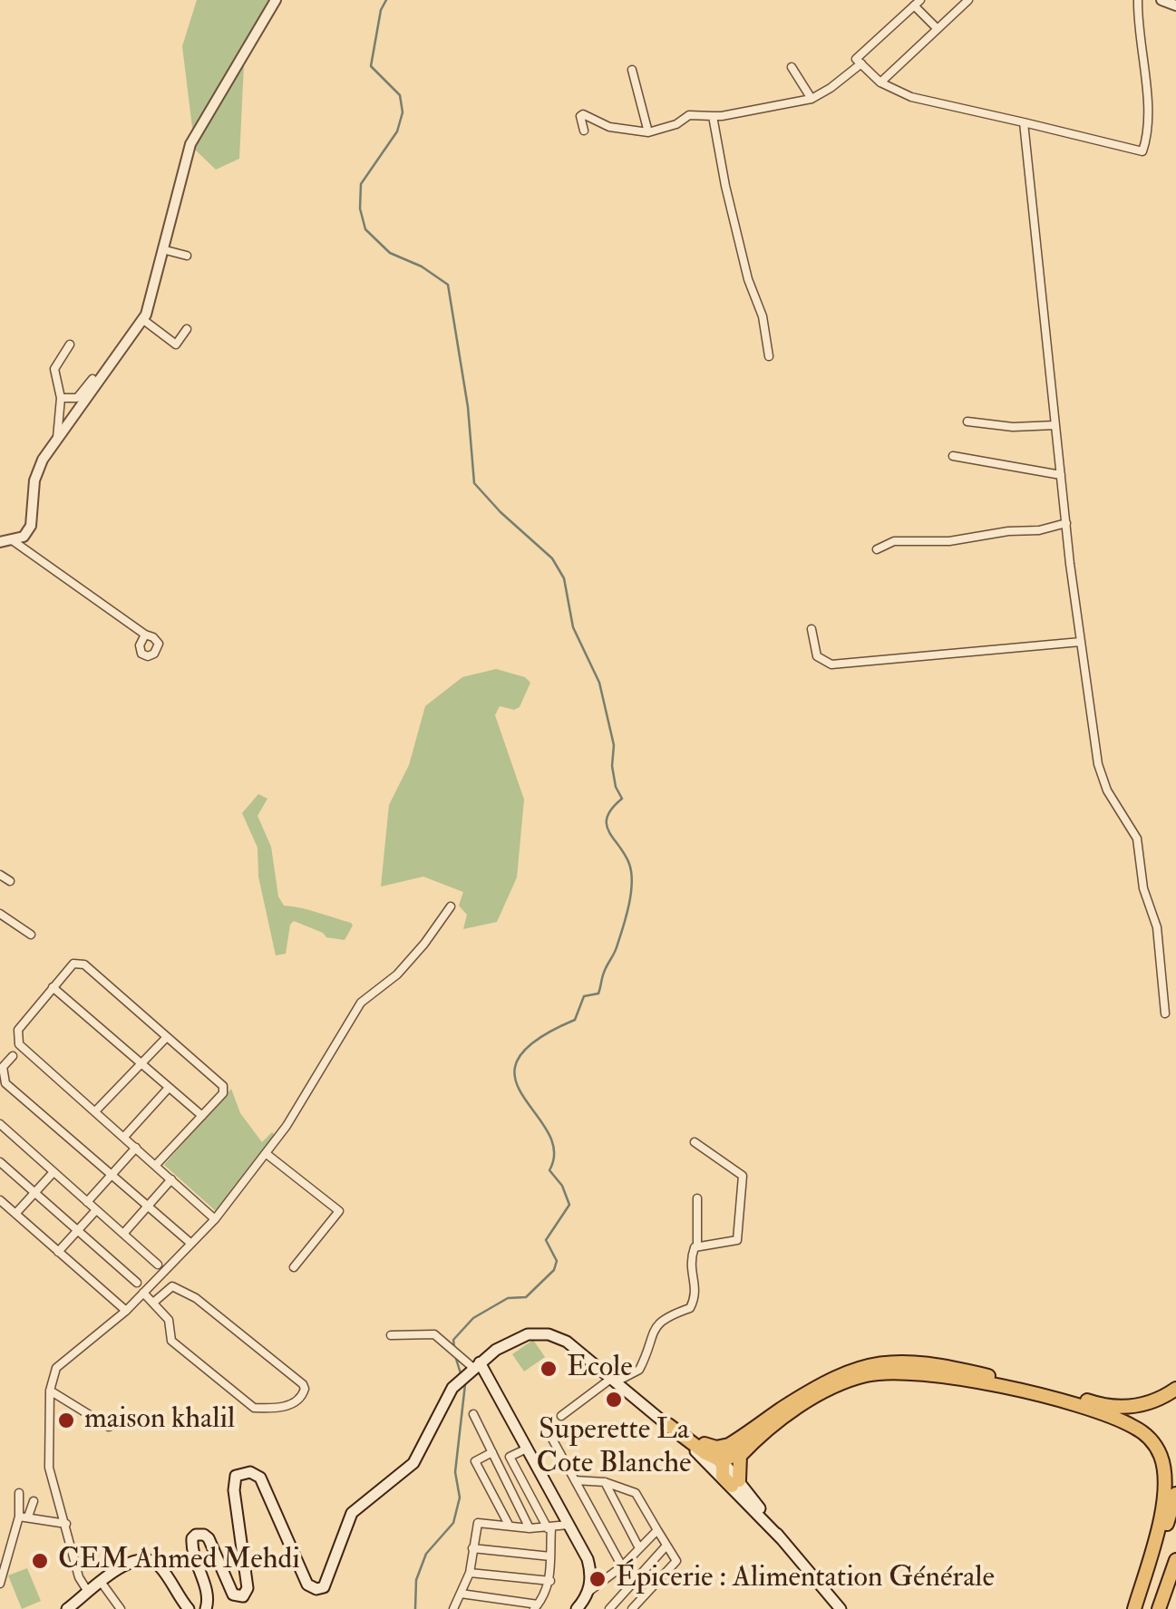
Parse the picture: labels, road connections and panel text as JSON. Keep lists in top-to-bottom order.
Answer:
{
  "places": [
    "Ecole",
    "Superette La Cote Blanche",
    "maison khalil",
    "CEM Ahmed Mehdi",
    "Épicerie : Alimentation Générale"
  ]
}
